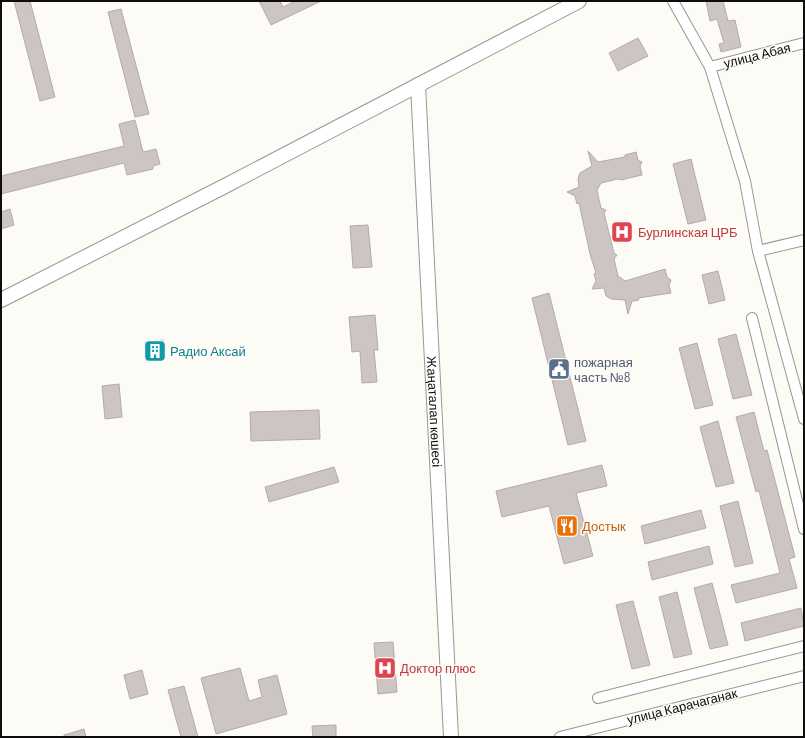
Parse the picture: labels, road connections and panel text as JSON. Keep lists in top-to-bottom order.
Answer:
{
  "streets": {
    "main road": ["Жаңаталап көшесі"],
    "street": ["улица Абая", "улица Карачаганак"]
  },
  "places": {
    "hospital": ["Бурлинская ЦРБ", "Доктор плюс"],
    "building": ["Радио Аксай"],
    "public building": ["пожарная часть №8"],
    "restaurant": ["Достык"]
  }
}
